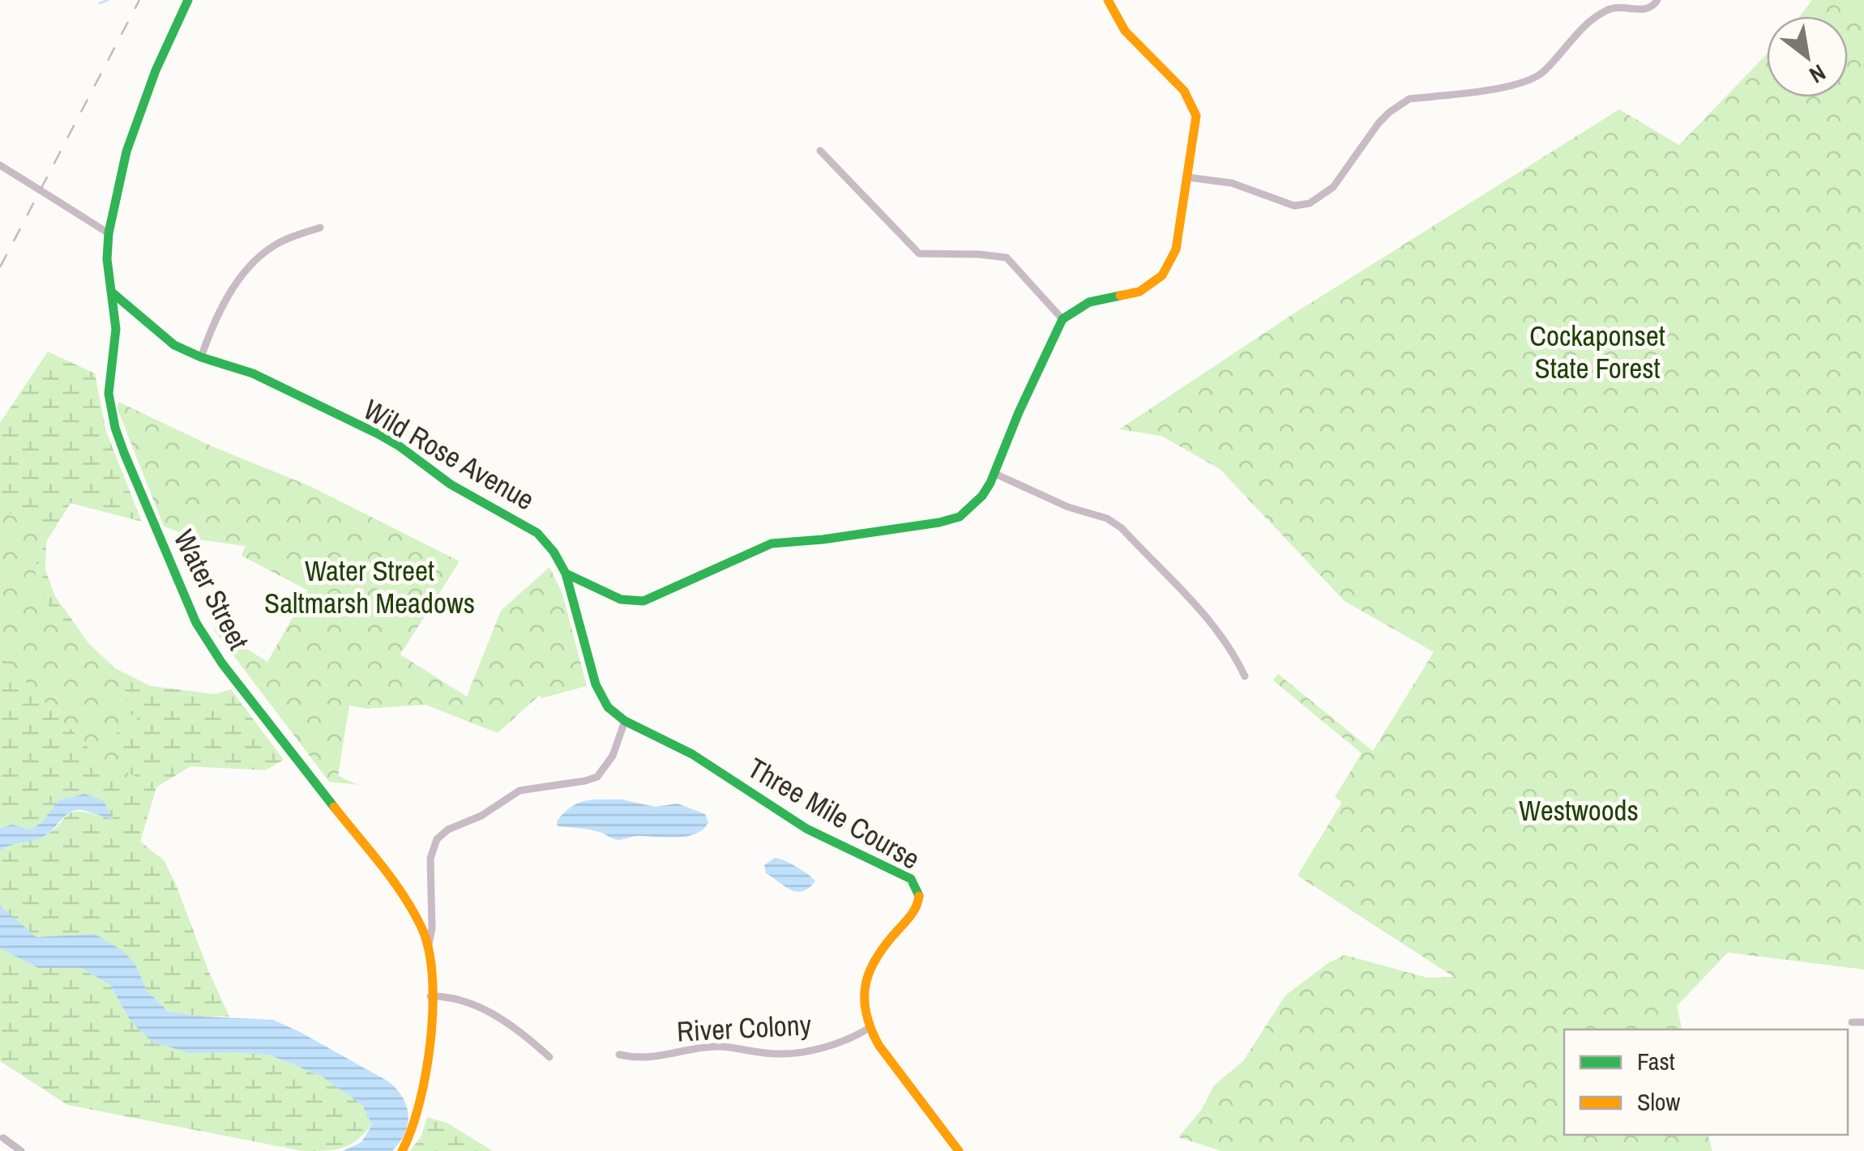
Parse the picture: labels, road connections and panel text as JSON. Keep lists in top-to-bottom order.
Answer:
{
  "streets": {
    "street": [
      "Wild Rose Avenue",
      "Water Street",
      "Three Mile Course",
      "River Colony"
    ]
  },
  "crossings": [
    ["Wild Rose Avenue", "Water Street"],
    ["Wild Rose Avenue", "Three Mile Course"],
    ["Three Mile Course", "River Colony"]
  ],
  "parks": ["Cockaponset State Forest", "Water Street Saltmarsh Meadows", "Westwoods"],
  "legend": ["Fast", "Slow"],
  "north": "bottom right"
}
